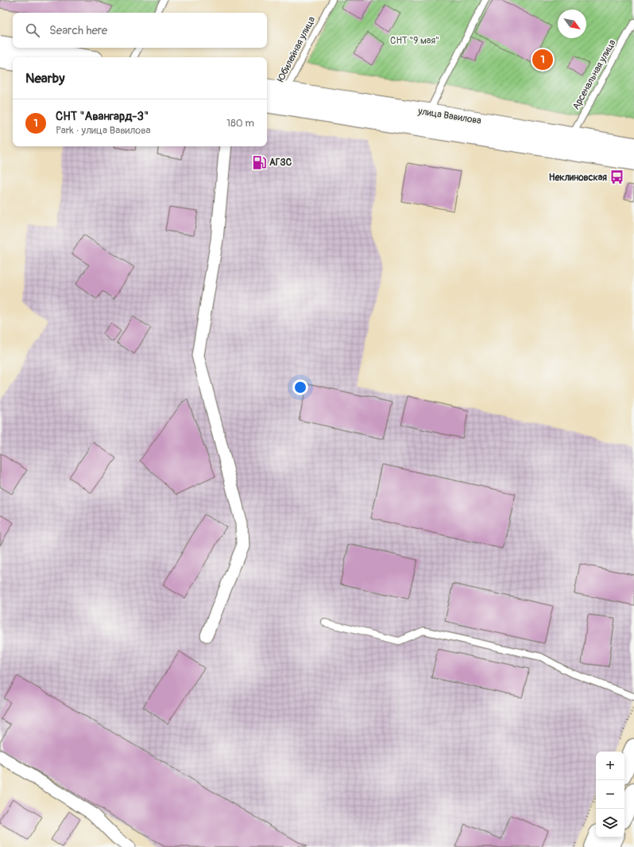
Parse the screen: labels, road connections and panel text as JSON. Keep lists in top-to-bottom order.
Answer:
{
  "streets": {
    "main road": ["улица Вавилова"],
    "lane": ["Юбилейная улица", "Арсенальная улица"]
  },
  "crossings": [
    ["Юбилейная улица", "улица Вавилова"],
    ["Арсенальная улица", "улица Вавилова"]
  ],
  "parks": ["СНТ \"9 мая\""],
  "places": {
    "fuel station": ["АГЗС"],
    "bus stop": ["Неклиновская"]
  },
  "north": "bottom right",
  "page": {
    "search": "Search here",
    "pins": "1",
    "heading": "Nearby",
    "list": [
      {
        "mark": "1",
        "name": "СНТ \"Авангард-3\"",
        "note": "Park · улица Вавилова",
        "value": "180 m"
      }
    ],
    "map_buttons": ["+", "−"]
  }
}
